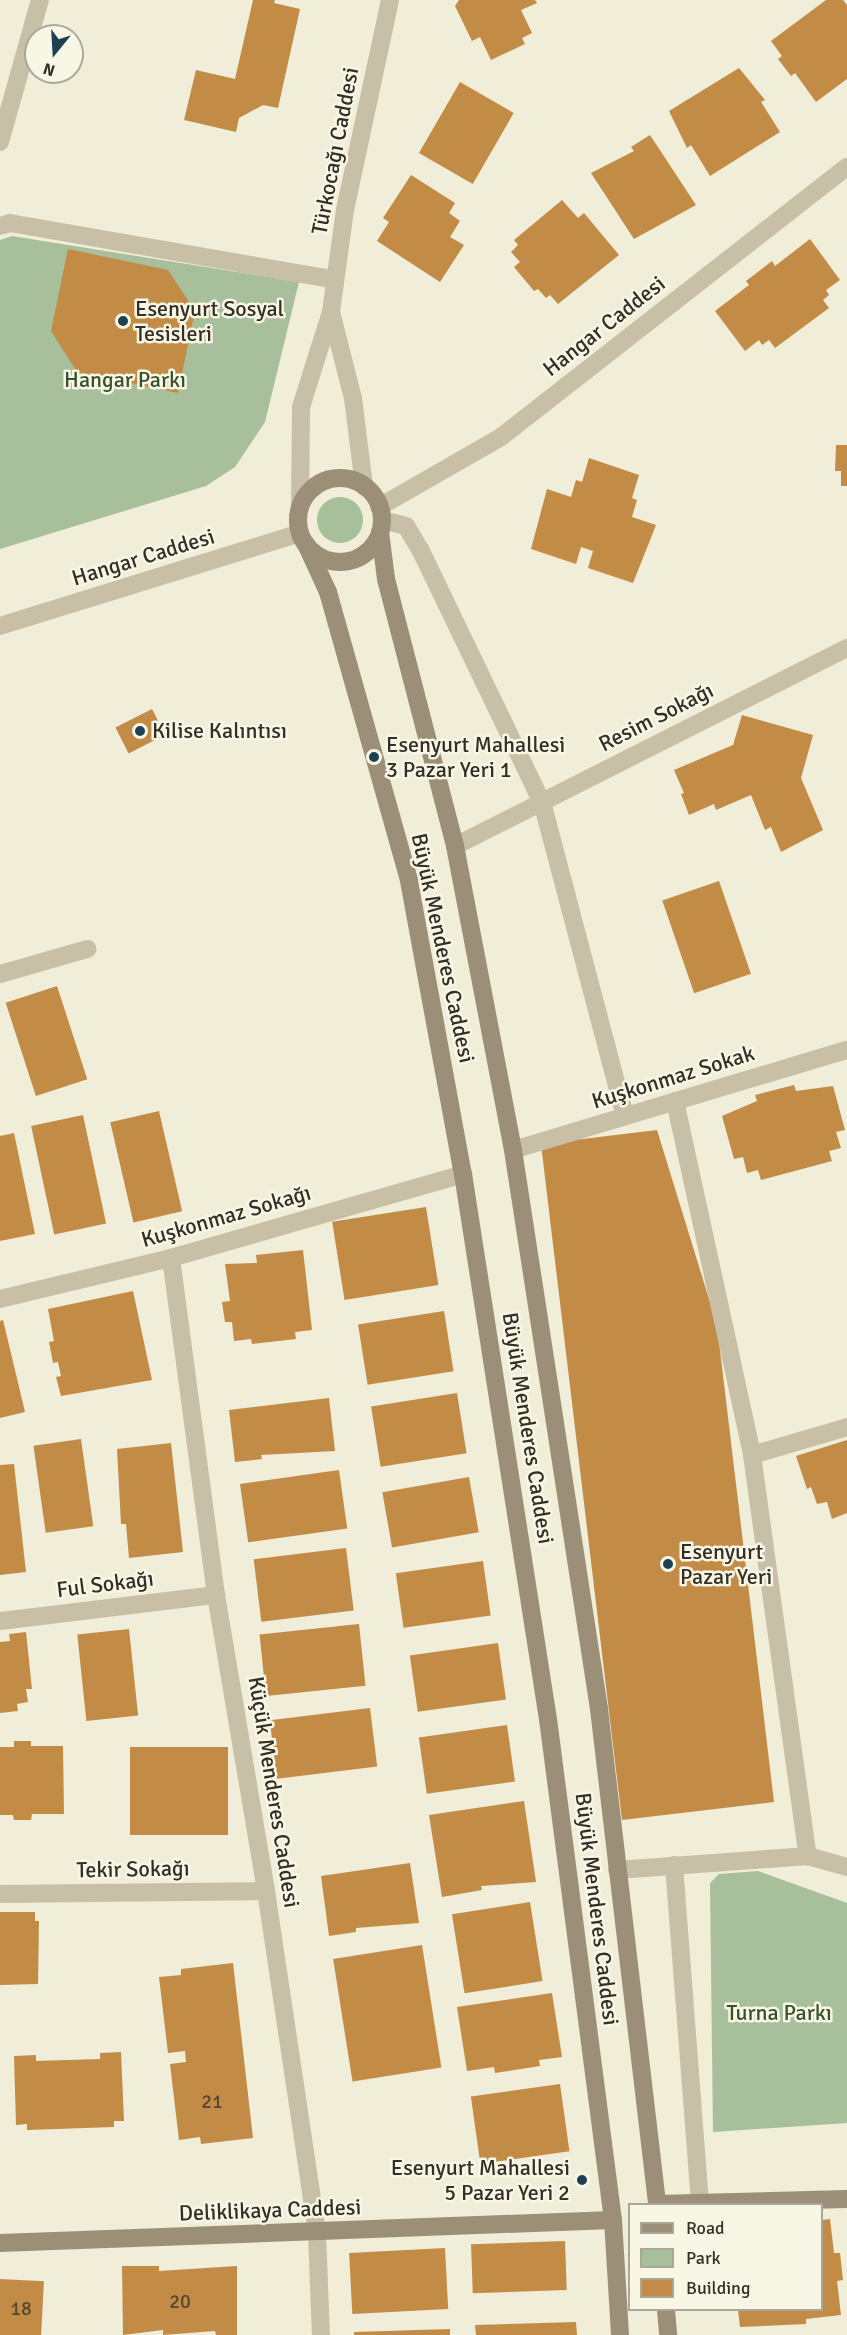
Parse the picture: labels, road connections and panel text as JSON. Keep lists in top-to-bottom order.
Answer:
{
  "streets": {
    "street": [
      "Türkocağı Caddesi",
      "Hangar Caddesi",
      "Resim Sokağı",
      "Büyük Menderes Caddesi",
      "Kuşkonmaz Sokak",
      "Kuşkonmaz Sokağı",
      "Ful Sokağı",
      "Küçük Menderes Caddesi",
      "Tekir Sokağı",
      "Deliklikaya Caddesi"
    ]
  },
  "crossings": [
    ["Türkocağı Caddesi", "Hangar Caddesi"],
    ["Türkocağı Caddesi", "Büyük Menderes Caddesi"],
    ["Hangar Caddesi", "Büyük Menderes Caddesi"],
    ["Resim Sokağı", "Büyük Menderes Caddesi"],
    ["Büyük Menderes Caddesi", "Kuşkonmaz Sokak"],
    ["Büyük Menderes Caddesi", "Kuşkonmaz Sokağı"],
    ["Büyük Menderes Caddesi", "Deliklikaya Caddesi"],
    ["Kuşkonmaz Sokağı", "Küçük Menderes Caddesi"],
    ["Ful Sokağı", "Küçük Menderes Caddesi"],
    ["Küçük Menderes Caddesi", "Tekir Sokağı"],
    ["Küçük Menderes Caddesi", "Deliklikaya Caddesi"]
  ],
  "parks": ["Hangar Parkı", "Turna Parkı"],
  "places": [
    "Esenyurt Sosyal Tesisleri",
    "Kilise Kalıntısı",
    "Esenyurt Mahallesi 3 Pazar Yeri 1",
    "Esenyurt Pazar Yeri",
    "Esenyurt Mahallesi 5 Pazar Yeri 2"
  ],
  "house_numbers": ["21", "20", "18"],
  "legend": ["Road", "Park", "Building"],
  "north": "bottom"
}
